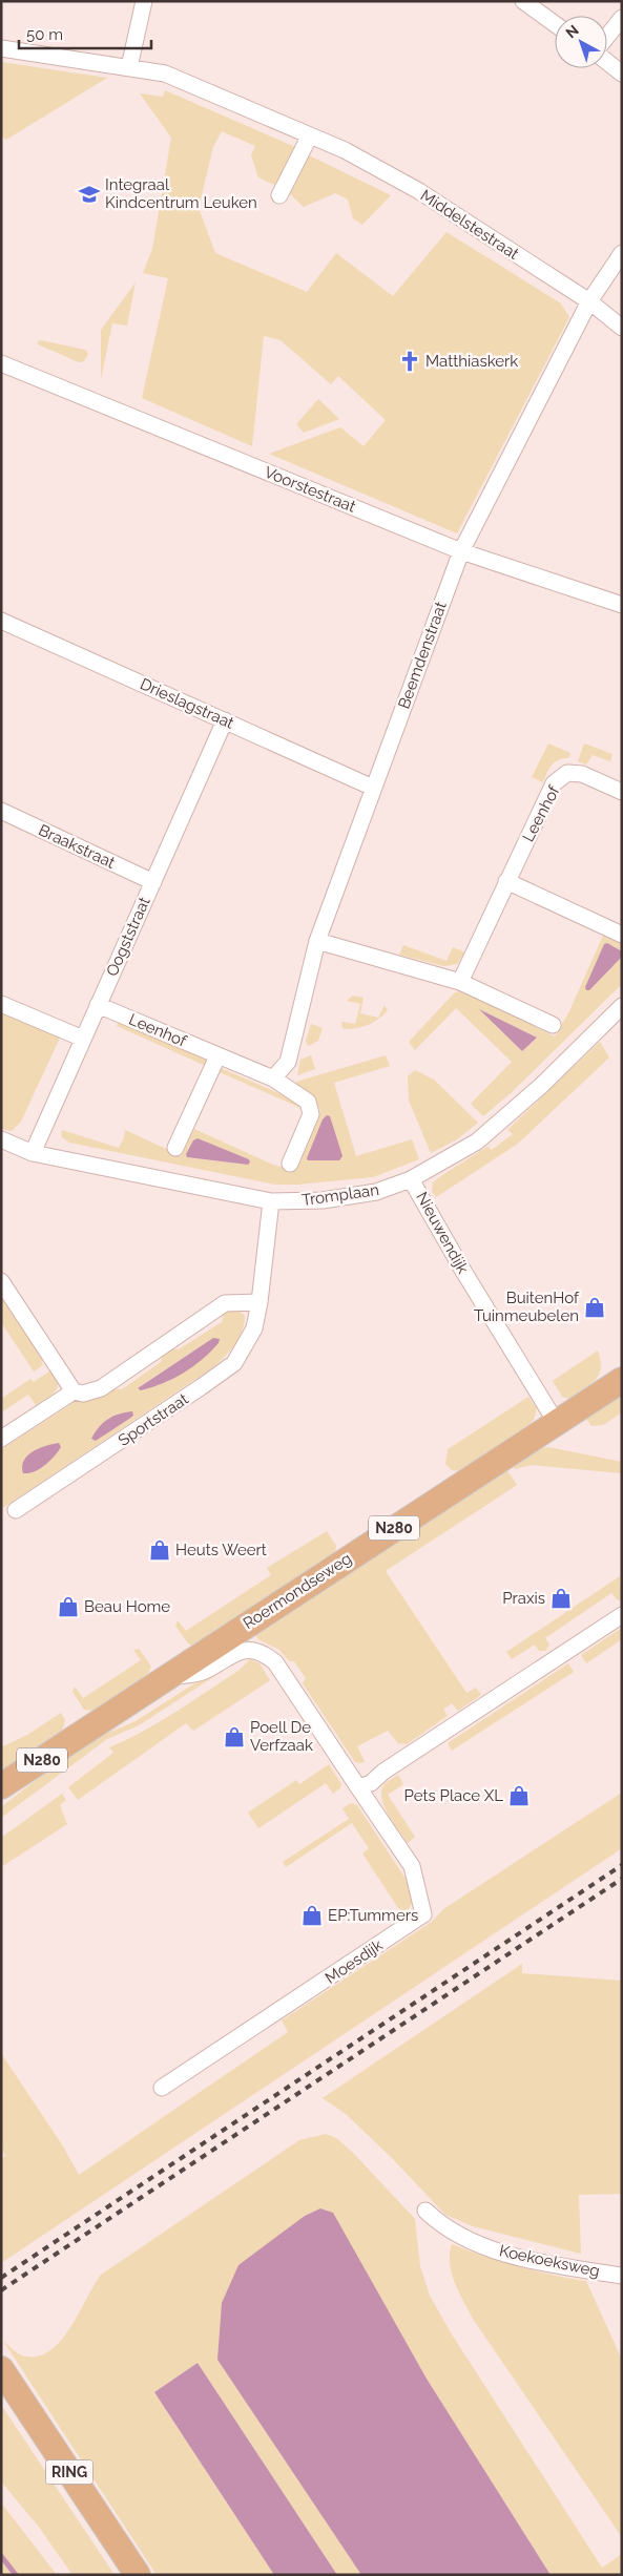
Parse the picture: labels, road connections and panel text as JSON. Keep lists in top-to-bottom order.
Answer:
{
  "streets": {
    "main road": ["N280", "Roermondseweg", "RING"],
    "street": [
      "Middelstestraat",
      "Voorstestraat",
      "Beemdenstraat",
      "Drieslagstraat",
      "Leenhof",
      "Braakstraat",
      "Oogststraat",
      "Tromplaan",
      "Nieuwendijk",
      "Sportstraat",
      "Moesdijk",
      "Koekoeksweg"
    ]
  },
  "crossings": [
    ["Middelstestraat", "Beemdenstraat"],
    ["Voorstestraat", "Beemdenstraat"],
    ["Beemdenstraat", "Drieslagstraat"],
    ["Beemdenstraat", "Leenhof"],
    ["Drieslagstraat", "Oogststraat"],
    ["Leenhof", "Oogststraat"],
    ["Braakstraat", "Oogststraat"],
    ["Oogststraat", "Tromplaan"],
    ["Tromplaan", "Nieuwendijk"],
    ["Tromplaan", "Sportstraat"],
    ["Nieuwendijk", "Roermondseweg"],
    ["Roermondseweg", "Moesdijk"]
  ],
  "places": {
    "school or university": ["Integraal Kindcentrum Leuken"],
    "church": ["Matthiaskerk"],
    "shop": [
      "BuitenHof Tuinmeubelen",
      "Heuts Weert",
      "Praxis",
      "Beau Home",
      "Poell De Verfzaak",
      "Pets Place XL",
      "EP:Tummers"
    ]
  },
  "scale_bar": "50 m",
  "north": "top left"
}
